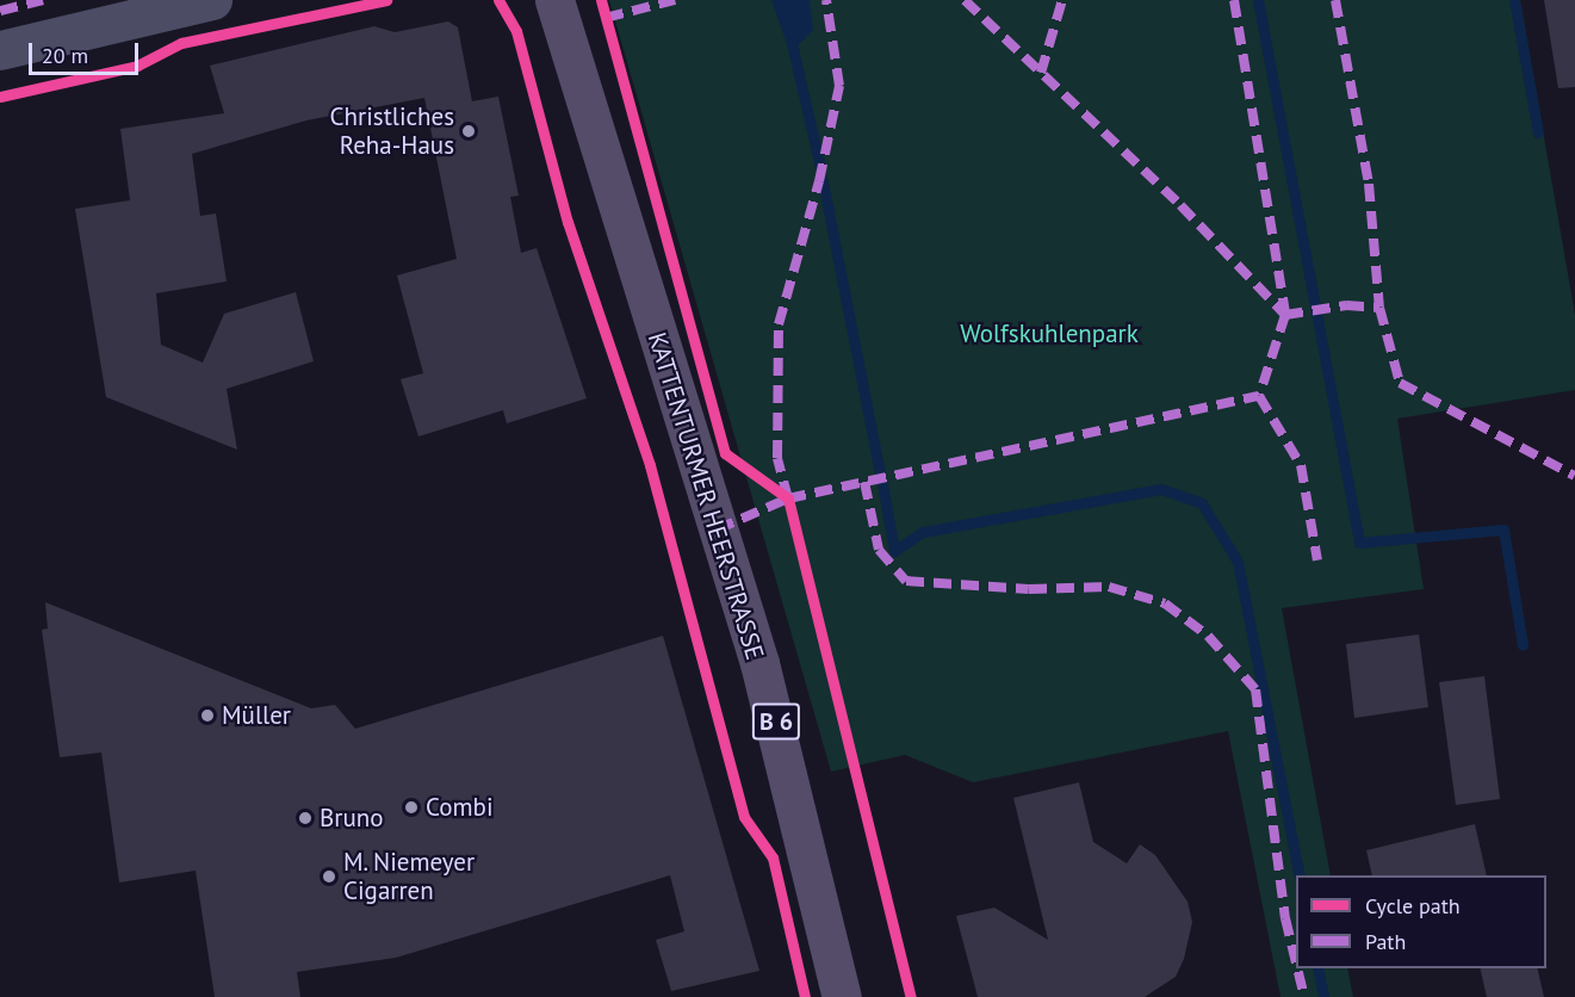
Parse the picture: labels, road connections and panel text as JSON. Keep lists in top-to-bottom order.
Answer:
{
  "streets": {
    "main road": ["KATTENTURMER HEERSTRASSE", "B 6"]
  },
  "parks": ["Wolfskuhlenpark"],
  "places": [
    "Christliches Reha-Haus",
    "Müller",
    "Combi",
    "Bruno",
    "M. Niemeyer Cigarren"
  ],
  "legend": ["Cycle path", "Path"],
  "scale_bar": "20 m"
}
